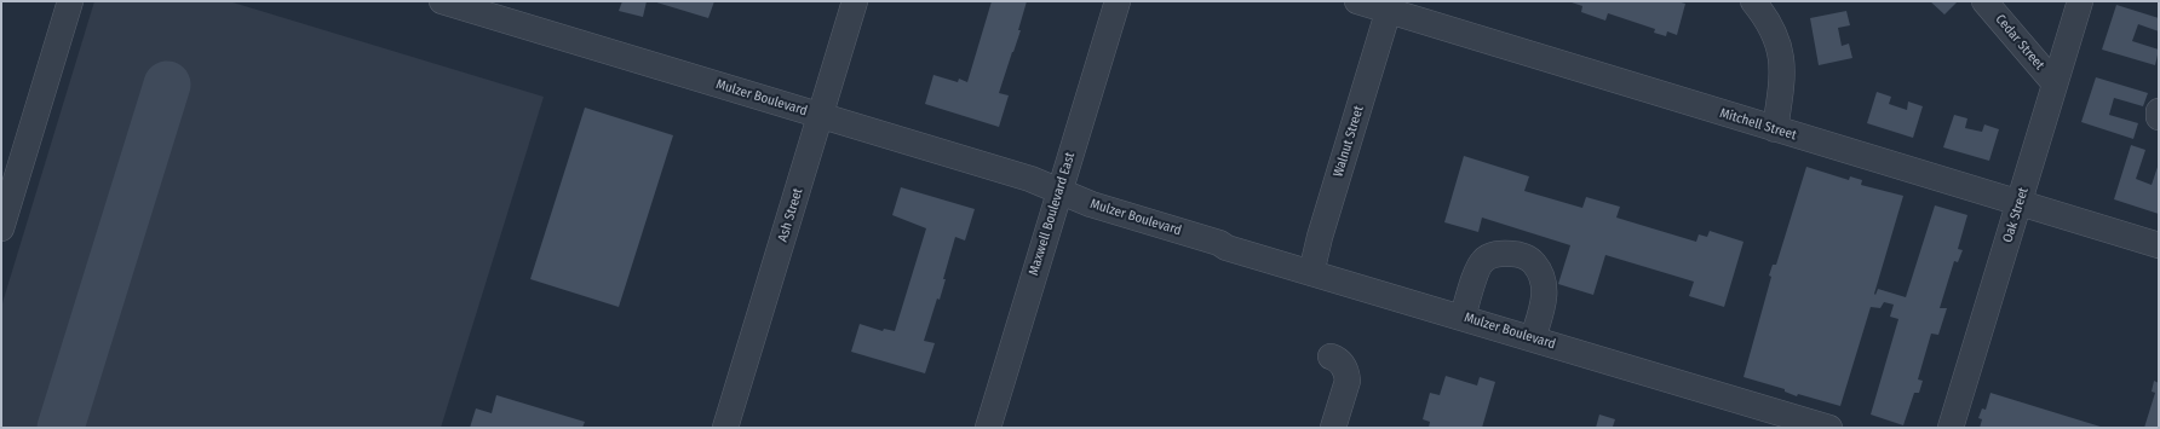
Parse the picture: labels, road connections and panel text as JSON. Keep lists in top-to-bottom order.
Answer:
{
  "streets": {
    "street": [
      "Cedar Street",
      "Mulzer Boulevard",
      "Mitchell Street",
      "Walnut Street",
      "Maxwell Boulevard East",
      "Ash Street",
      "Oak Street"
    ]
  },
  "crossings": [
    ["Cedar Street", "Oak Street"],
    ["Mulzer Boulevard", "Walnut Street"],
    ["Mulzer Boulevard", "Maxwell Boulevard East"],
    ["Mulzer Boulevard", "Ash Street"],
    ["Mitchell Street", "Walnut Street"],
    ["Mitchell Street", "Oak Street"]
  ]
}
